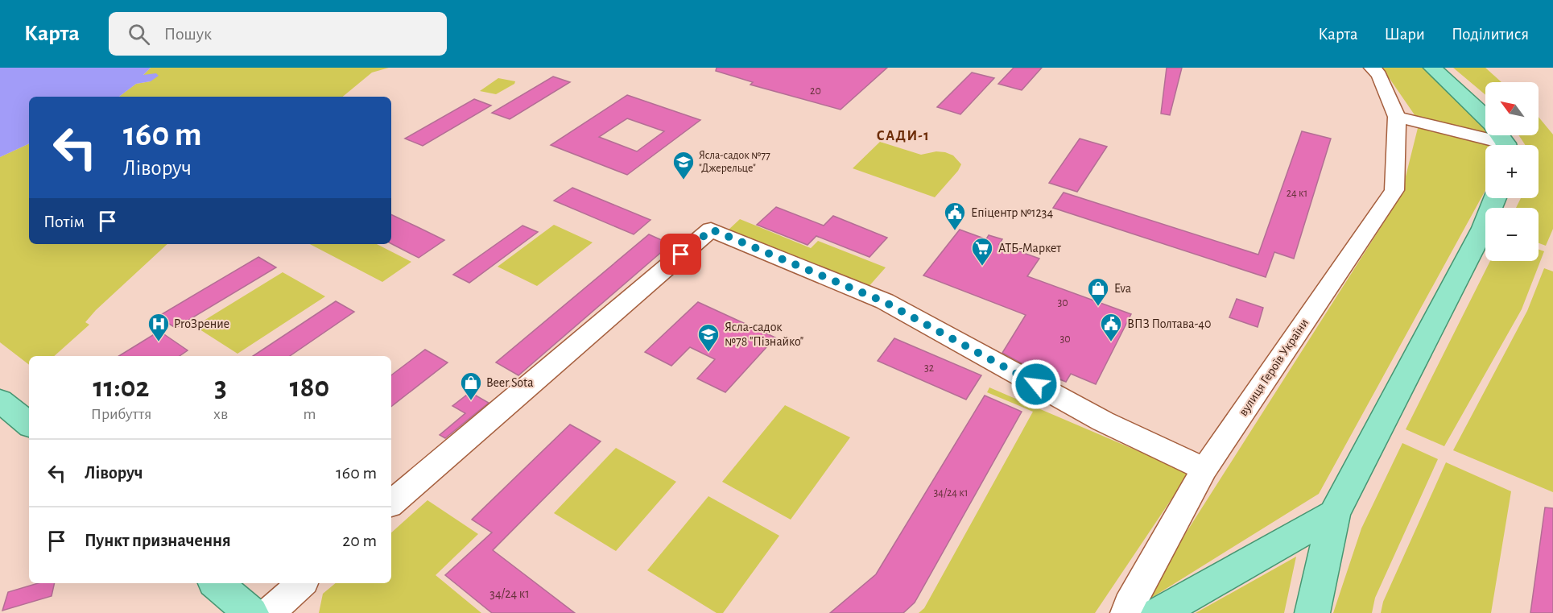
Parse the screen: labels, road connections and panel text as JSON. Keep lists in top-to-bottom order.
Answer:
{
  "streets": {
    "street": ["вулиця Героїв України"]
  },
  "districts": ["САДИ-1"],
  "places": {
    "school or university": ["Ясла-садок №77 \"Джерельце\"", "Ясла-садок №78 \"Пізнайко\""],
    "public building": ["Епіцентр №1234", "ВПЗ Полтава-40"],
    "supermarket": ["АТБ-Маркет"],
    "shop": ["Eva", "Beer Sota"],
    "hospital": ["ProЗрение"]
  },
  "house_numbers": [
    "20",
    "24 к1",
    "30",
    "30",
    "32",
    "34/24 к1",
    "34/24 к1"
  ],
  "north": "top left",
  "page": {
    "header": "Карта",
    "search": "Пошук",
    "nav": ["Карта", "Шари", "Поділитися"],
    "map_buttons": ["+", "−"],
    "turn": ["160 m", "Ліворуч"],
    "then": "Потім",
    "eta": [
      "11:02",
      "Прибуття",
      "3",
      "хв",
      "180",
      "m"
    ],
    "list": [
      {
        "name": "Ліворуч",
        "value": "160 m"
      },
      {
        "name": "Пункт призначення",
        "value": "20 m"
      }
    ]
  }
}
